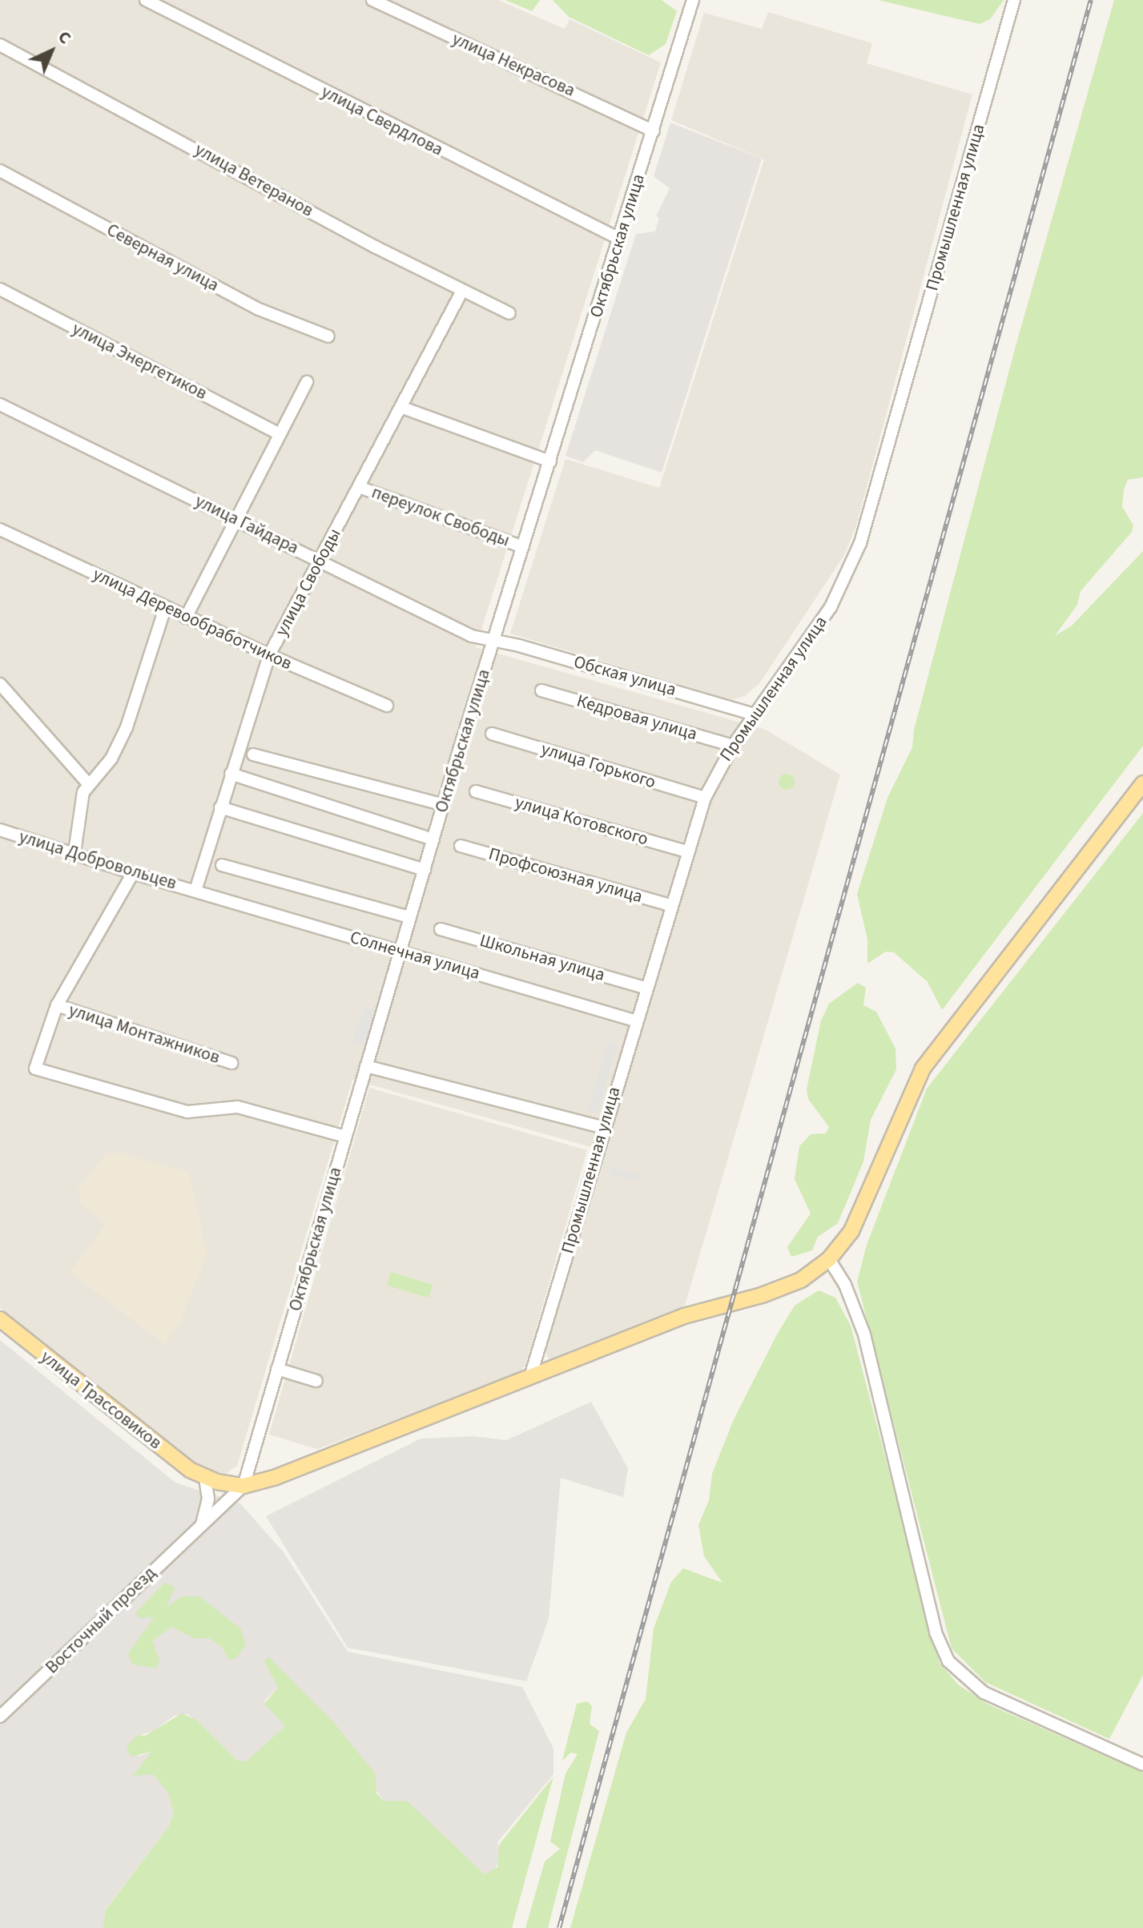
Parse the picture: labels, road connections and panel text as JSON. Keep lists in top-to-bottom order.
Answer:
{
  "streets": {
    "main road": ["улица Трассовиков"],
    "street": [
      "улица Некрасова",
      "улица Свердлова",
      "улица Ветеранов",
      "Промышленная улица",
      "Октябрьская улица",
      "Северная улица",
      "улица Энергетиков",
      "переулок Свободы",
      "улица Гайдара",
      "улица Свободы",
      "улица Деревообработчиков",
      "Обская улица",
      "Кедровая улица",
      "улица Горького",
      "улица Котовского",
      "улица Добровольцев",
      "Профсоюзная улица",
      "Солнечная улица",
      "Школьная улица",
      "улица Монтажников",
      "Восточный проезд"
    ]
  },
  "crossings": [
    ["улица Некрасова", "Октябрьская улица"],
    ["улица Свердлова", "Октябрьская улица"],
    ["улица Ветеранов", "улица Свободы"],
    ["Промышленная улица", "Обская улица"],
    ["Промышленная улица", "Кедровая улица"],
    ["Промышленная улица", "улица Горького"],
    ["Промышленная улица", "улица Котовского"],
    ["Промышленная улица", "Профсоюзная улица"],
    ["Промышленная улица", "Солнечная улица"],
    ["Промышленная улица", "Школьная улица"],
    ["Октябрьская улица", "переулок Свободы"],
    ["Октябрьская улица", "улица Гайдара"],
    ["Октябрьская улица", "Обская улица"],
    ["Октябрьская улица", "Солнечная улица"],
    ["Октябрьская улица", "улица Монтажников"],
    ["Октябрьская улица", "Восточный проезд"],
    ["переулок Свободы", "улица Свободы"],
    ["улица Гайдара", "улица Свободы"],
    ["улица Гайдара", "Обская улица"],
    ["улица Свободы", "улица Деревообработчиков"],
    ["улица Свободы", "улица Добровольцев"],
    ["улица Свободы", "Солнечная улица"],
    ["улица Добровольцев", "Солнечная улица"],
    ["улица Добровольцев", "улица Монтажников"]
  ],
  "north": "top right"
}
